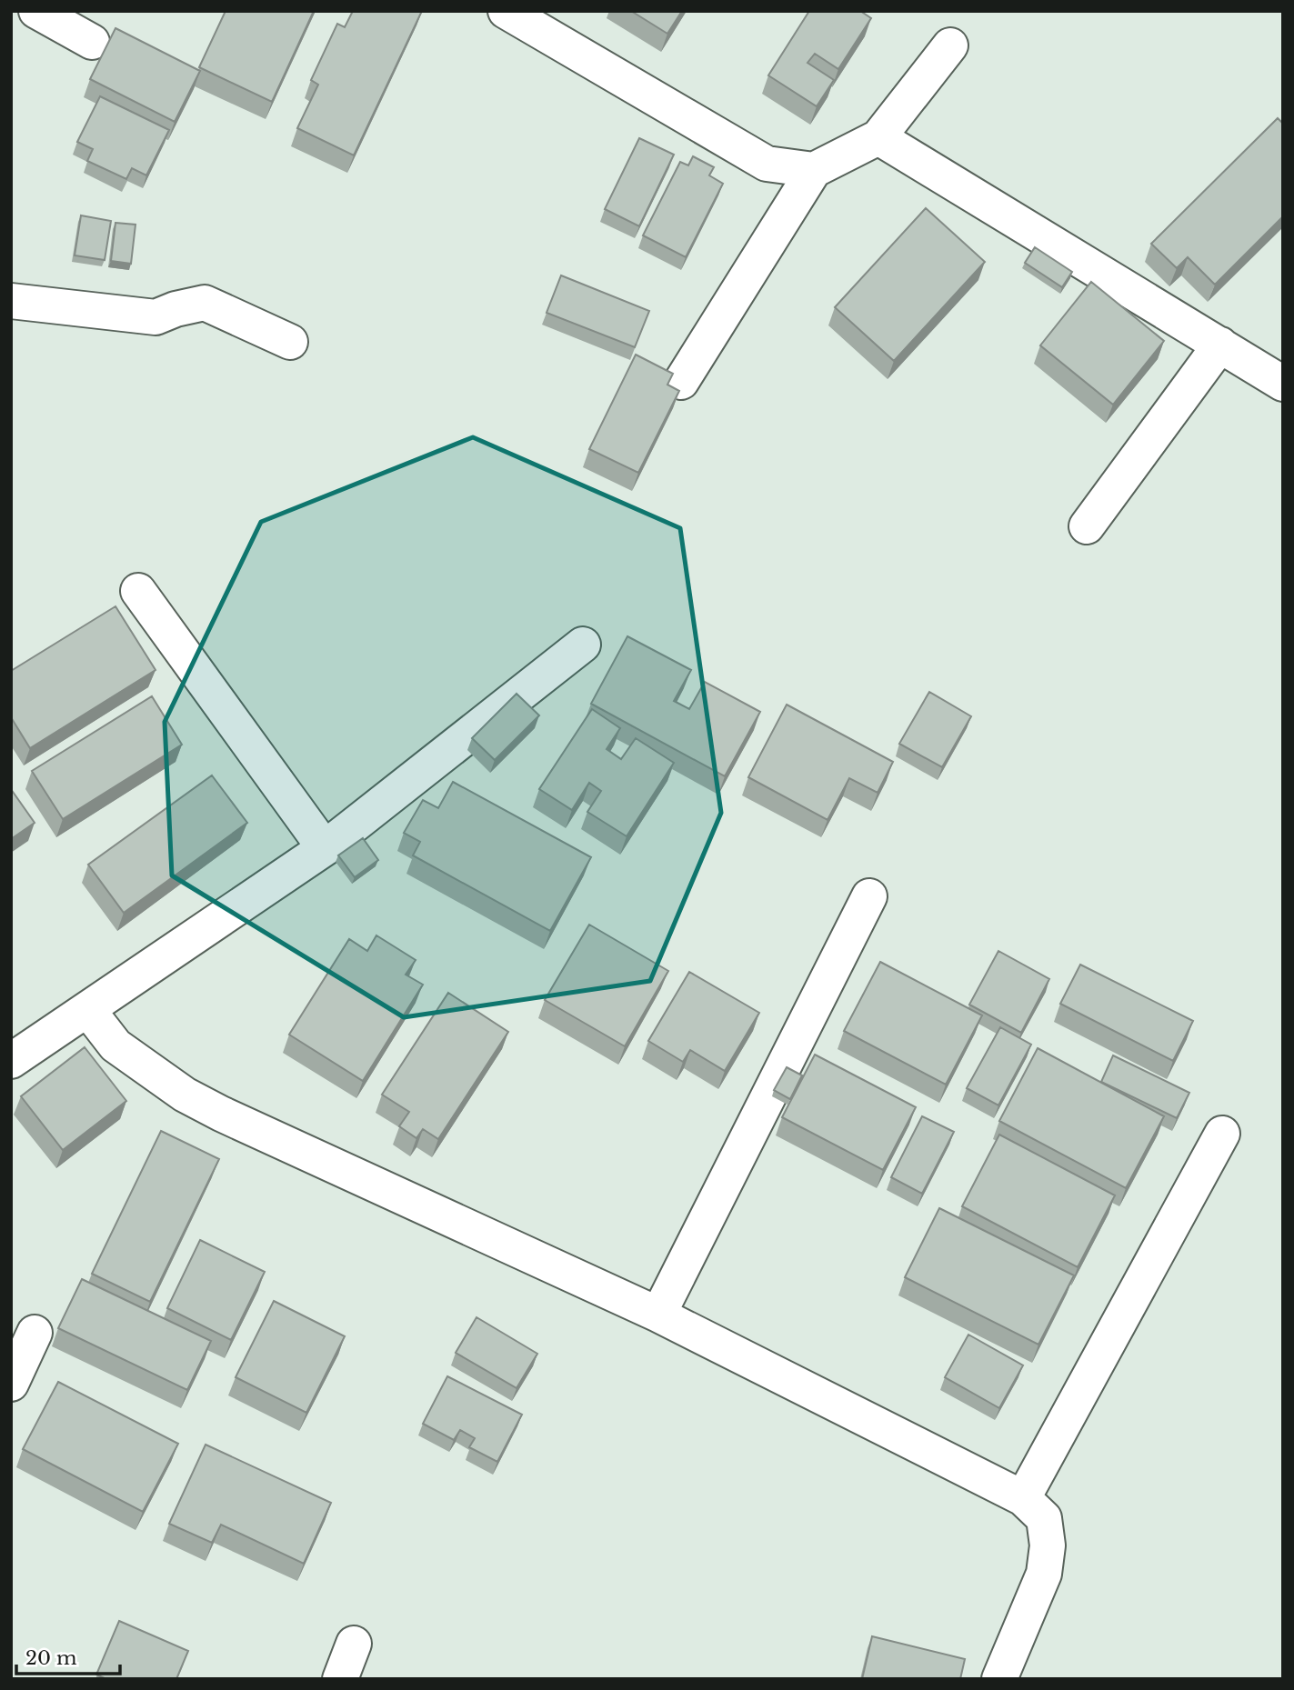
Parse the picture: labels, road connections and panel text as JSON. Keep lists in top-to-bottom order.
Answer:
{
  "scale_bar": "20 m"
}
